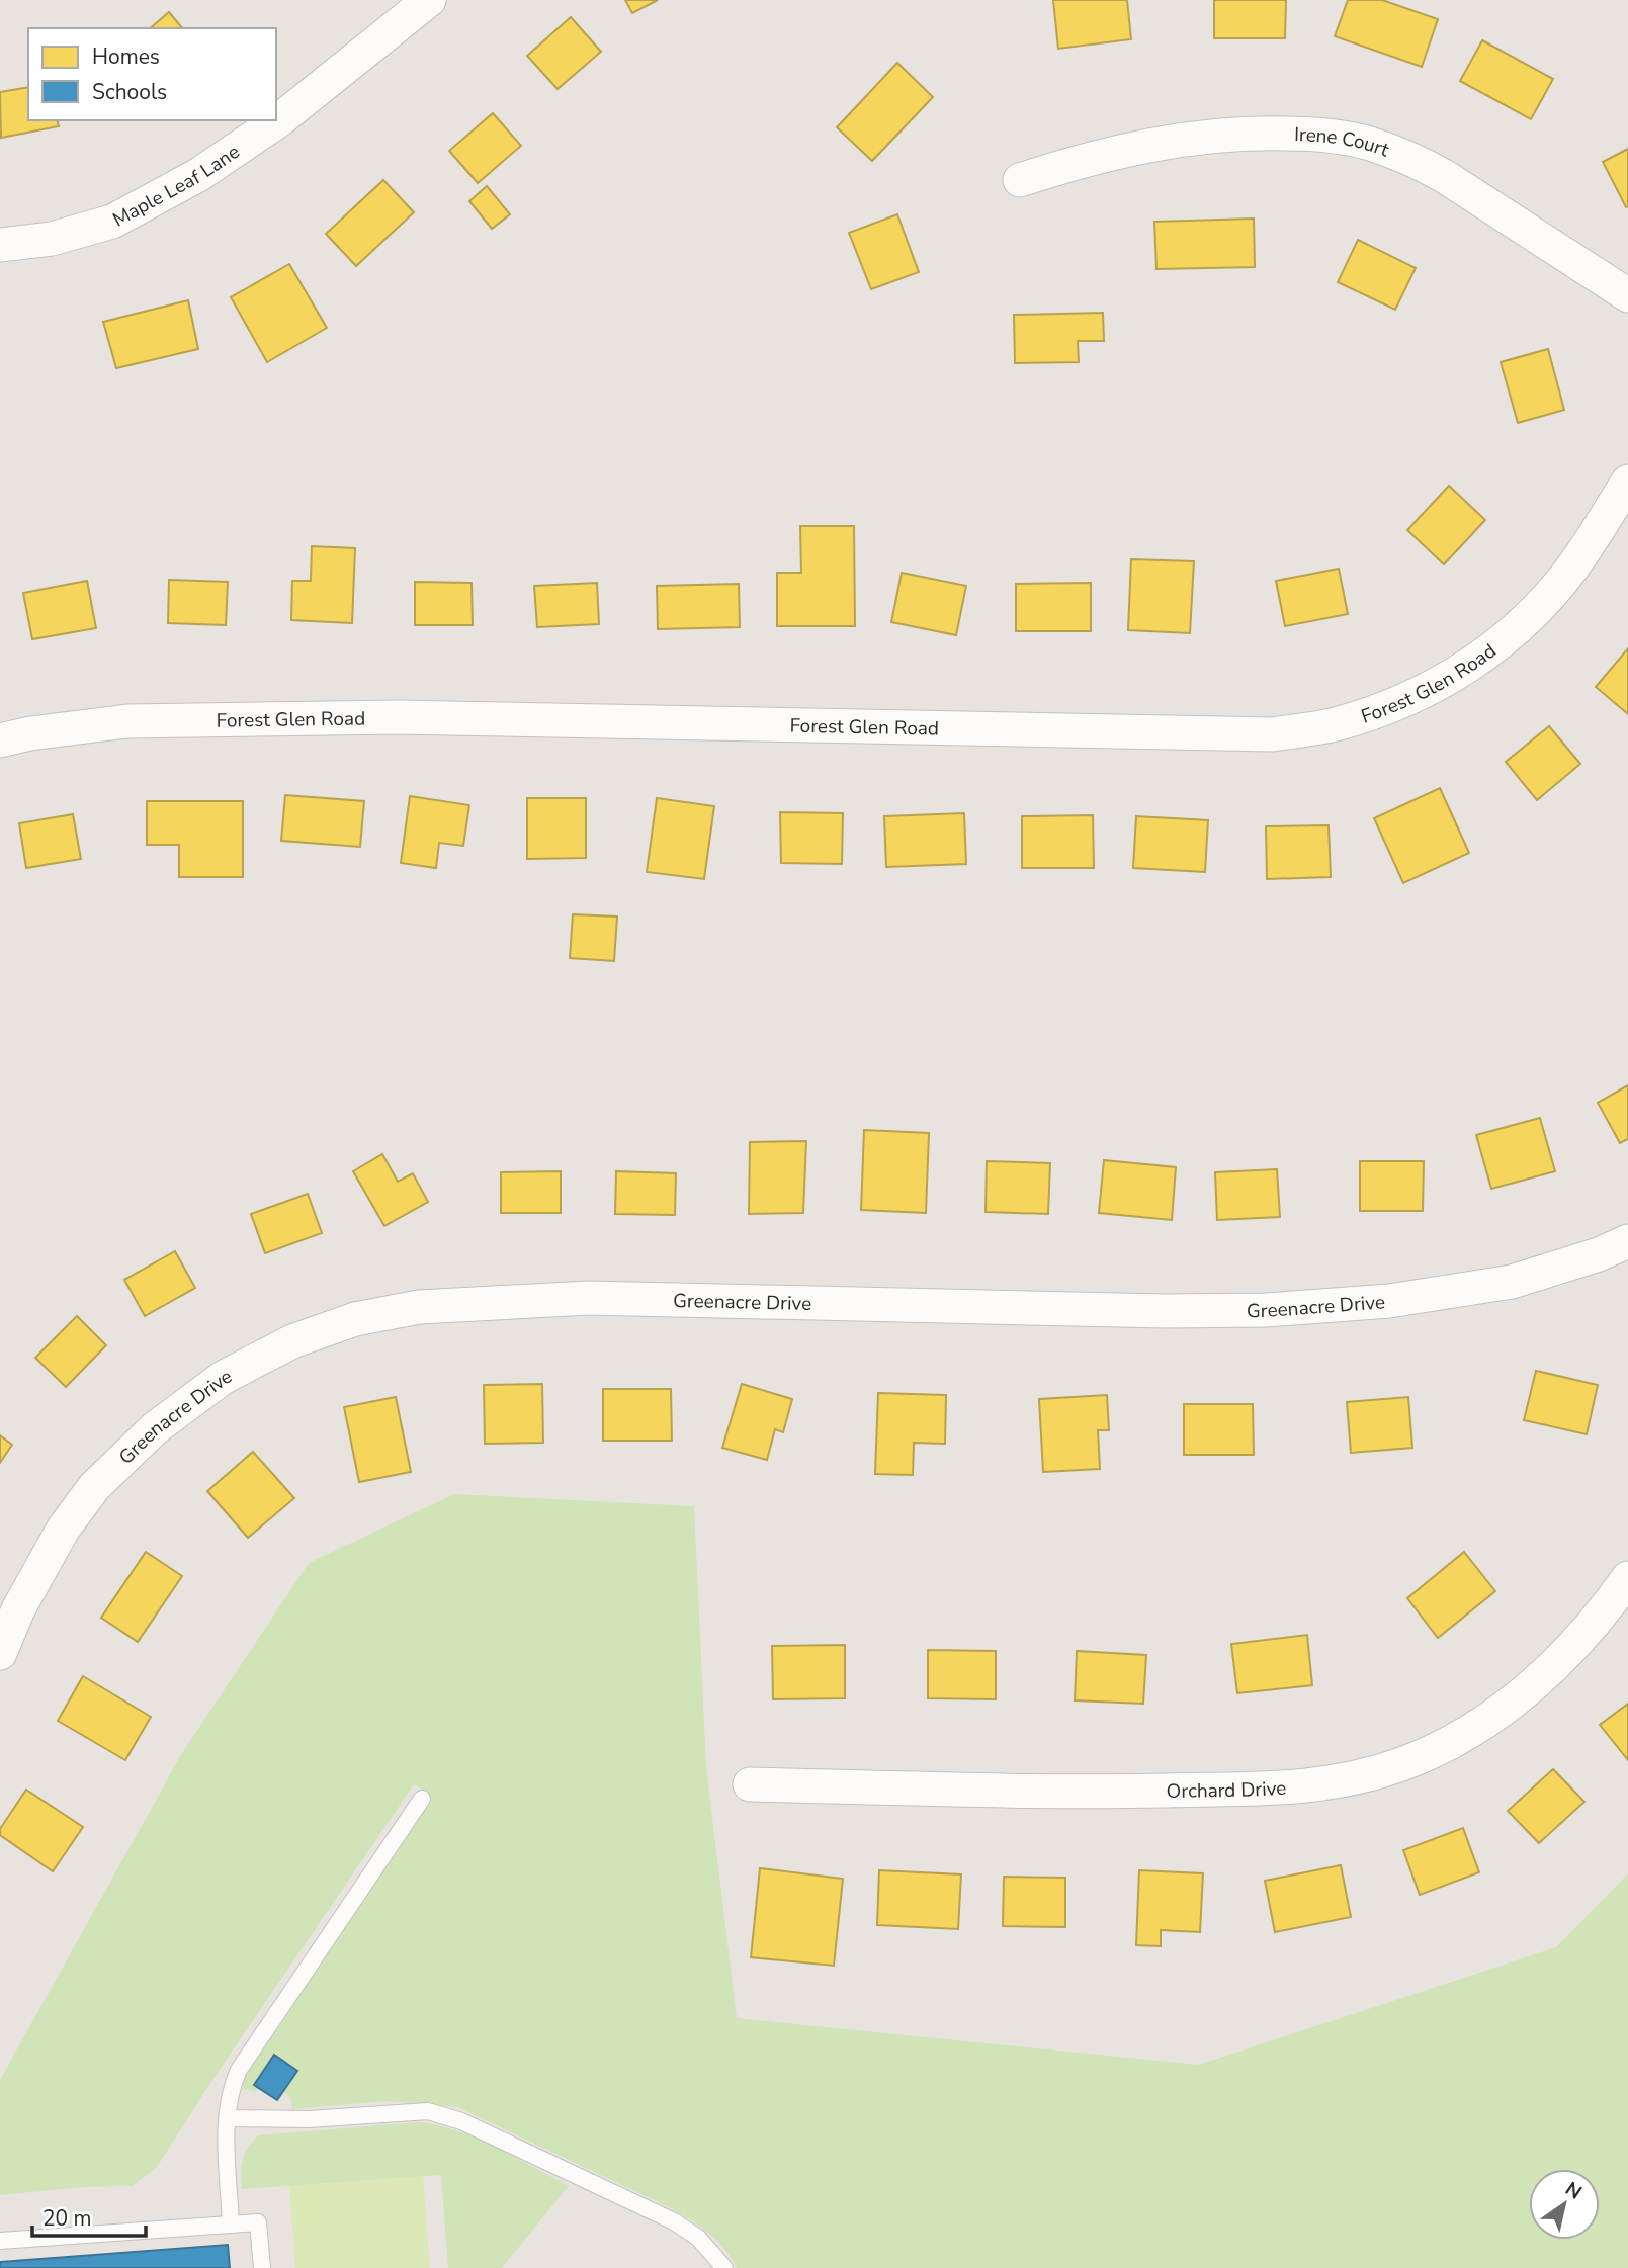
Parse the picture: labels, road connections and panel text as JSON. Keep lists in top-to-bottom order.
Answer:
{
  "streets": {
    "street": [
      "Irene Court",
      "Maple Leaf Lane",
      "Forest Glen Road",
      "Greenacre Drive",
      "Orchard Drive"
    ]
  },
  "legend": ["Homes", "Schools"],
  "scale_bar": "20 m",
  "north": "top right"
}
